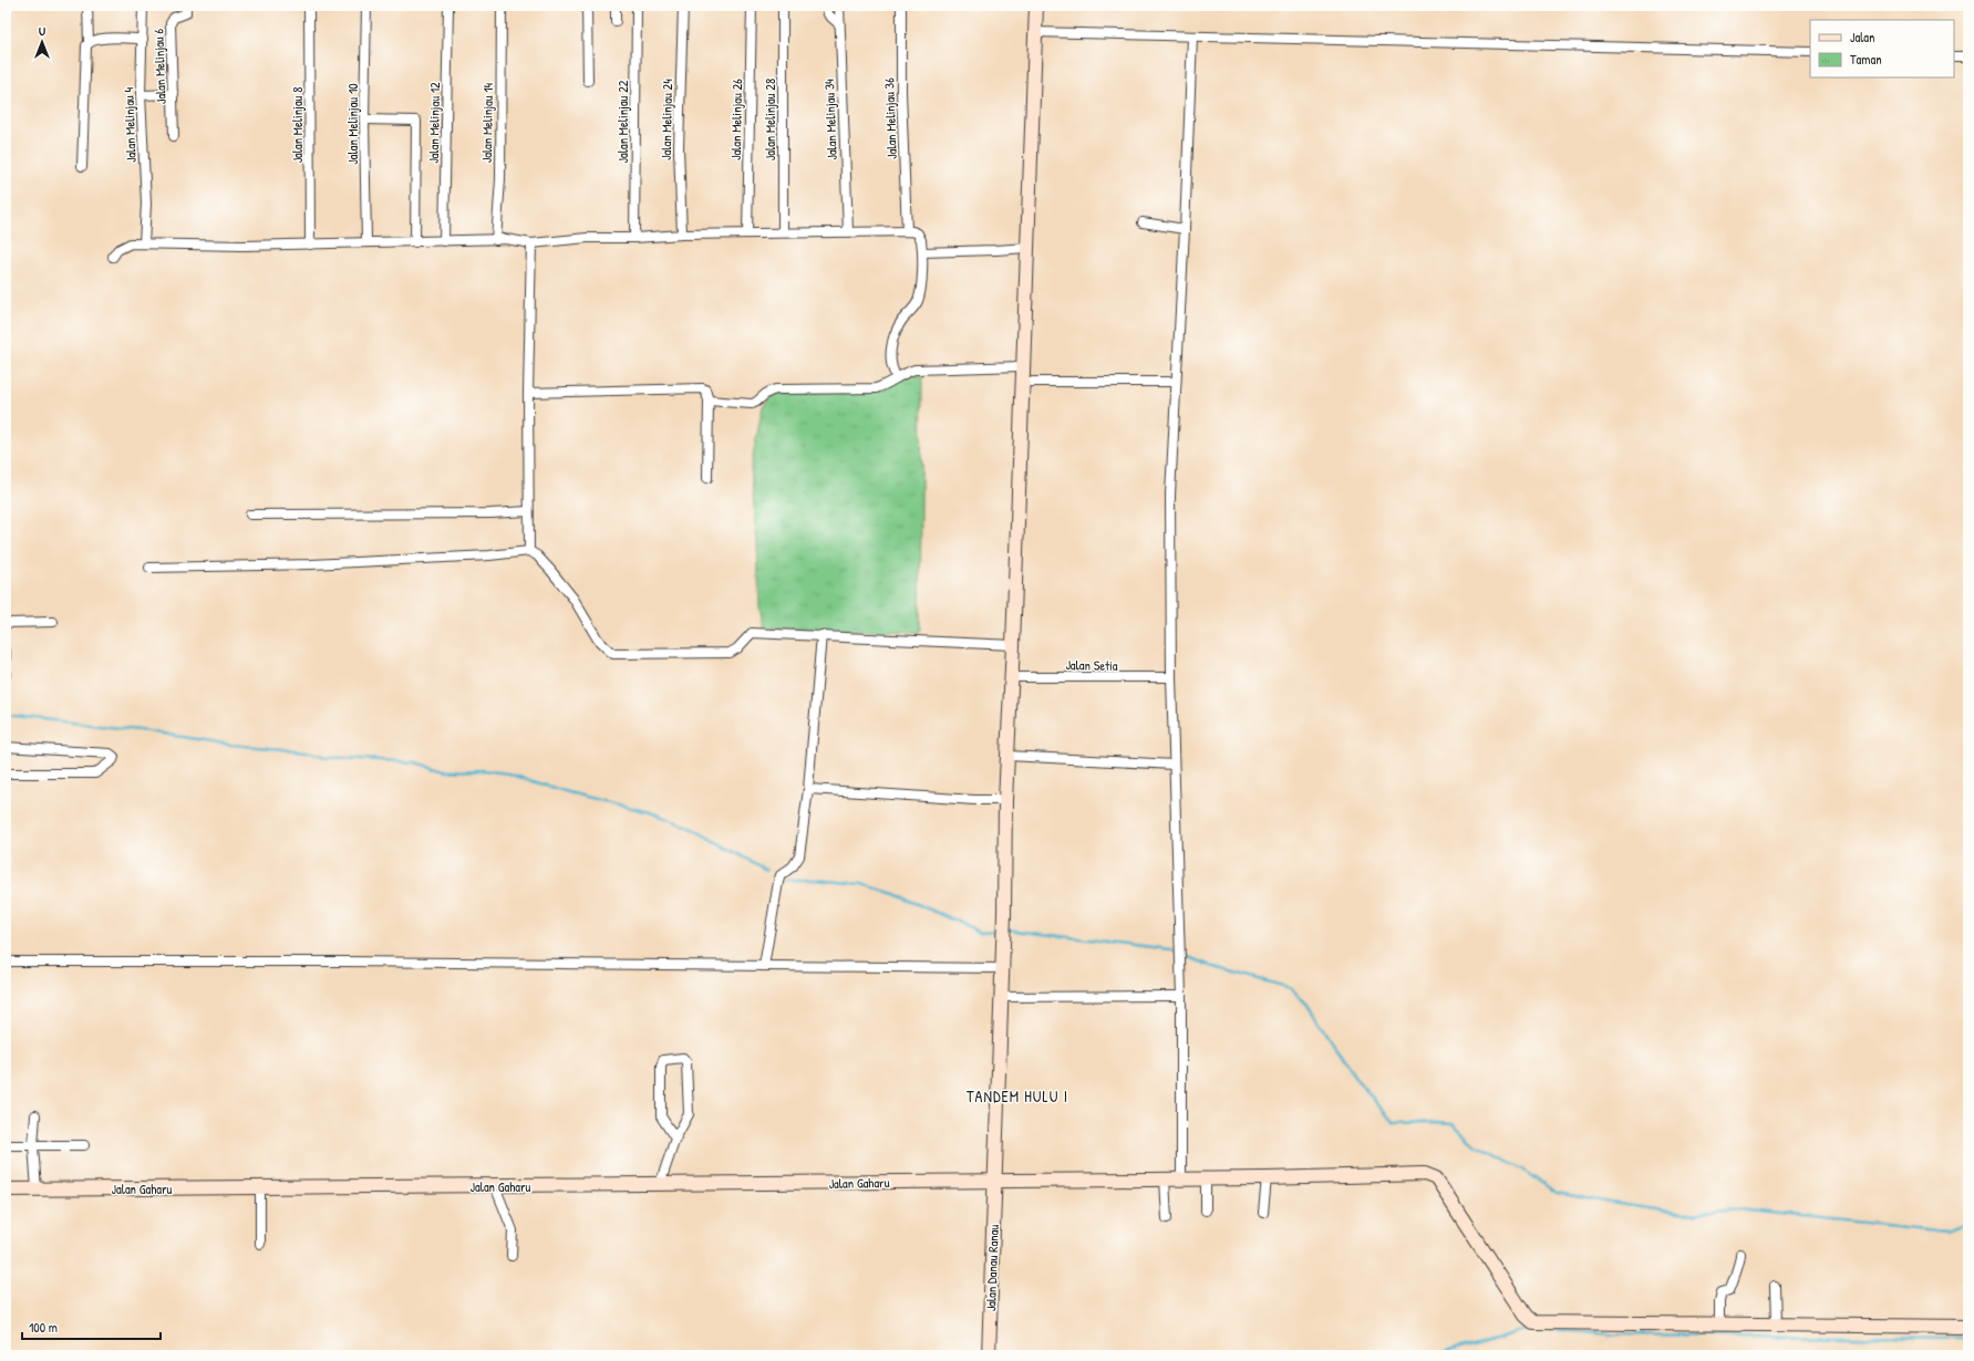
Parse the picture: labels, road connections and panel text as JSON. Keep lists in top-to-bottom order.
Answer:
{
  "streets": {
    "street": [
      "Jalan Melinjau 6",
      "Jalan Melinjau 36",
      "Jalan Melinjau 24",
      "Jalan Melinjau 26",
      "Jalan Melinjau 28",
      "Jalan Melinjau 34",
      "Jalan Melinjau 22",
      "Jalan Melinjau 12",
      "Jalan Melinjau 14",
      "Jalan Melinjau 10",
      "Jalan Melinjau 4",
      "Jalan Melinjau 8",
      "Jalan Setia",
      "Jalan Gaharu",
      "Jalan Danau Ranau"
    ]
  },
  "crossings": [
    ["Jalan Setia", "Jalan Danau Ranau"],
    ["Jalan Gaharu", "Jalan Danau Ranau"]
  ],
  "districts": ["TANDEM HULU I"],
  "legend": ["Jalan", "Taman"],
  "scale_bar": "100 m",
  "north": "top"
}
